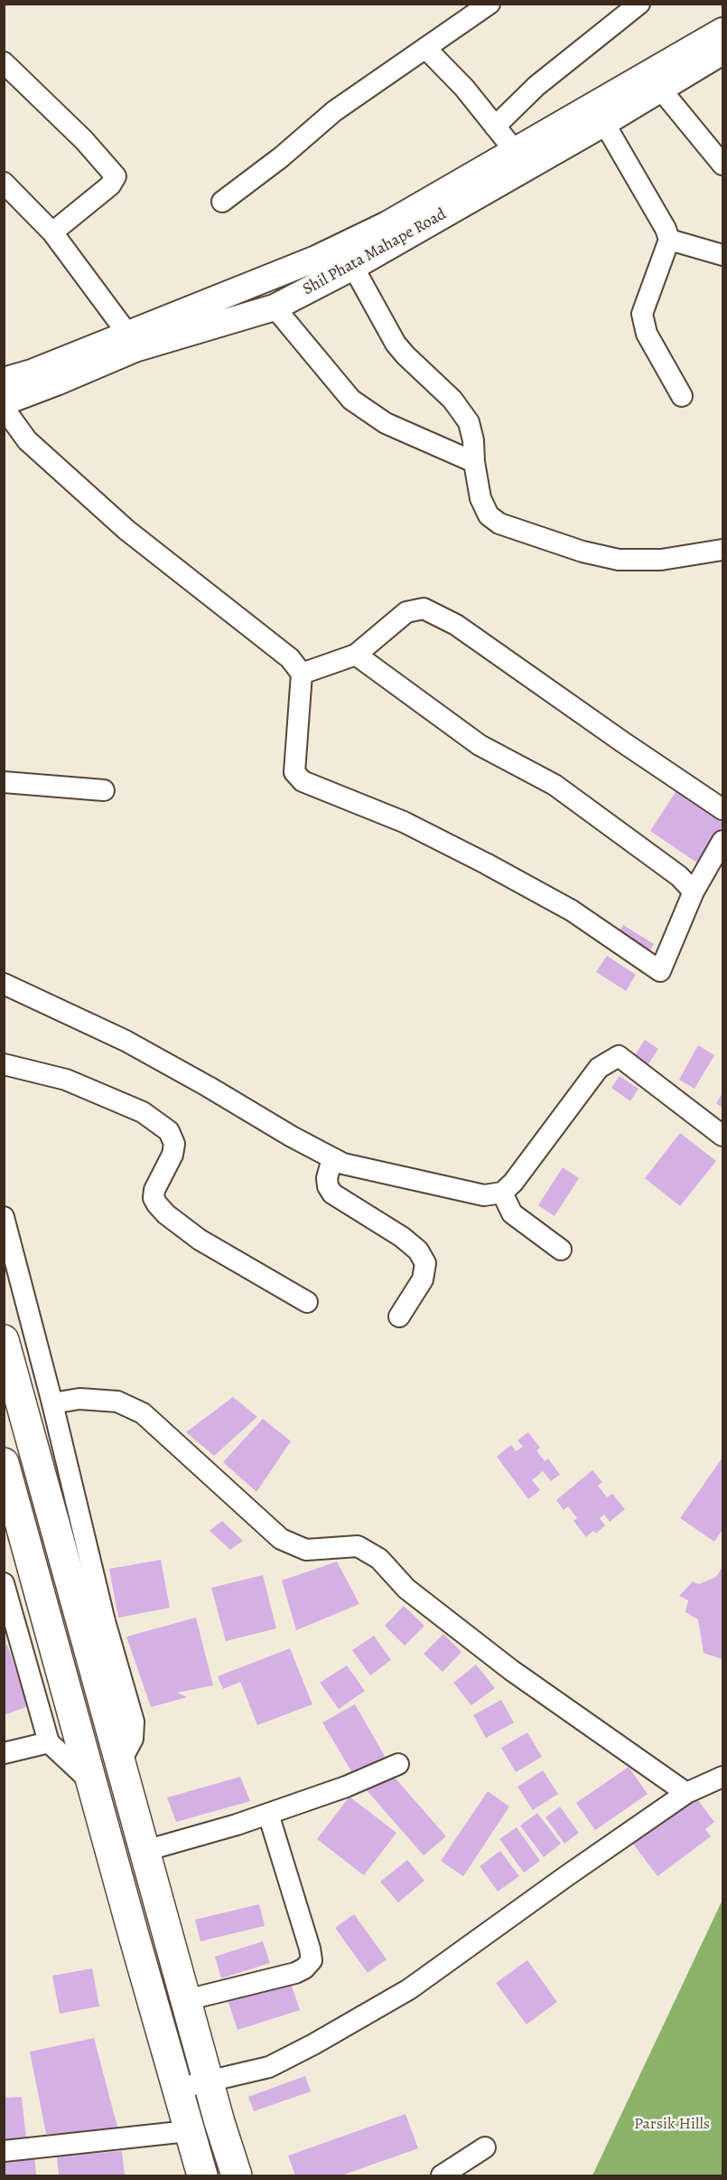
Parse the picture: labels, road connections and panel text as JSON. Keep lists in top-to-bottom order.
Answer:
{
  "streets": {
    "main road": ["Shil Phata Mahape Road"]
  },
  "parks": ["Parsik Hills"]
}
